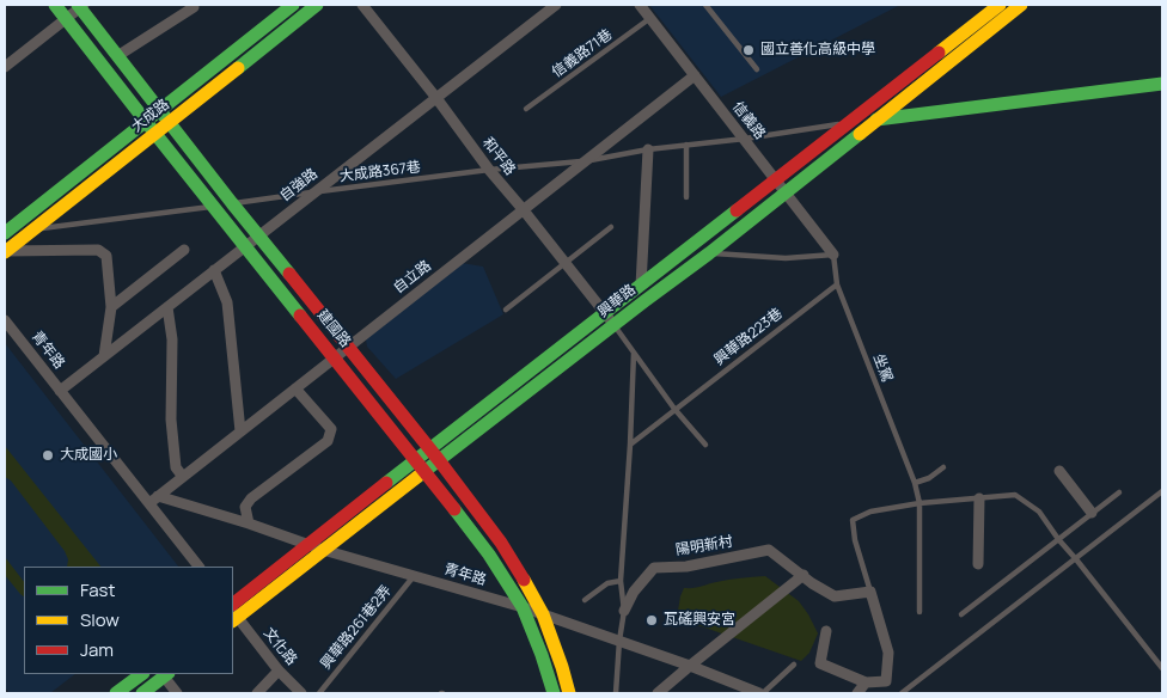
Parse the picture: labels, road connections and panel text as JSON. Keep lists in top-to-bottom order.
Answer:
{
  "streets": {
    "street": [
      "大成路",
      "信義路",
      "和平路",
      "自強路",
      "自立路",
      "興華路",
      "建國路",
      "青年路",
      "陽明新村",
      "文化路"
    ],
    "lane": [
      "信義路71巷",
      "大成路367巷",
      "興華路223巷",
      "坐駕",
      "興華路261巷2弄"
    ]
  },
  "crossings": [
    ["信義路71巷", "信義路"],
    ["大成路", "大成路367巷"],
    ["大成路", "建國路"],
    ["信義路", "大成路367巷"],
    ["信義路", "自立路"],
    ["信義路", "興華路"],
    ["信義路", "坐駕"],
    ["和平路", "大成路367巷"],
    ["和平路", "自強路"],
    ["和平路", "自立路"],
    ["和平路", "興華路"],
    ["大成路367巷", "自強路"],
    ["大成路367巷", "自立路"],
    ["大成路367巷", "興華路"],
    ["大成路367巷", "建國路"],
    ["自強路", "建國路"],
    ["自強路", "青年路"],
    ["自立路", "建國路"],
    ["自立路", "青年路"],
    ["興華路", "建國路"],
    ["興華路", "青年路"],
    ["興華路", "文化路"],
    ["建國路", "青年路"],
    ["興華路223巷", "坐駕"],
    ["青年路", "興華路261巷2弄"]
  ],
  "places": ["國立善化高級中學", "大成國小", "瓦磘興安宮"],
  "legend": ["Fast", "Slow", "Jam"]
}
